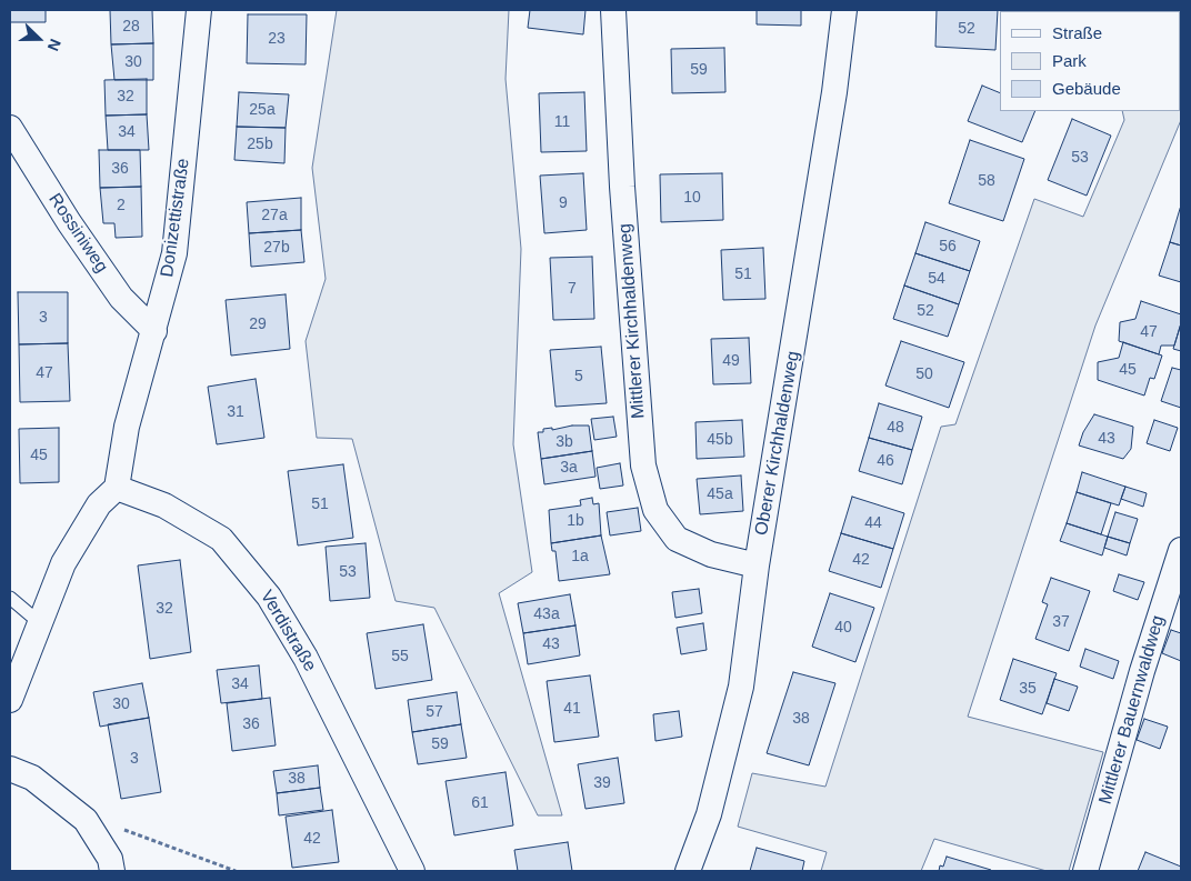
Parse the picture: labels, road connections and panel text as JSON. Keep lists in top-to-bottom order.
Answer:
{
  "streets": {
    "street": [
      "Donizettistraße",
      "Rossiniweg",
      "Mittlerer Kirchhaldenweg",
      "Oberer Kirchhaldenweg",
      "Verdistraße",
      "Mittlerer Bauernwaldweg"
    ]
  },
  "crossings": [
    ["Donizettistraße", "Rossiniweg"],
    ["Donizettistraße", "Verdistraße"],
    ["Mittlerer Kirchhaldenweg", "Oberer Kirchhaldenweg"]
  ],
  "house_numbers": [
    "28",
    "52",
    "23",
    "30",
    "59",
    "32",
    "25a",
    "11",
    "34",
    "25b",
    "53",
    "36",
    "58",
    "10",
    "9",
    "2",
    "27a",
    "56",
    "27b",
    "51",
    "54",
    "7",
    "52",
    "3",
    "29",
    "47",
    "49",
    "45",
    "47",
    "50",
    "5",
    "31",
    "48",
    "43",
    "45b",
    "3b",
    "45",
    "46",
    "3a",
    "45a",
    "51",
    "1b",
    "44",
    "1a",
    "42",
    "53",
    "32",
    "43a",
    "37",
    "40",
    "43",
    "55",
    "34",
    "35",
    "30",
    "41",
    "57",
    "38",
    "36",
    "59",
    "3",
    "38",
    "39",
    "61",
    "42"
  ],
  "legend": ["Straße", "Park", "Gebäude"],
  "north": "right"
}
